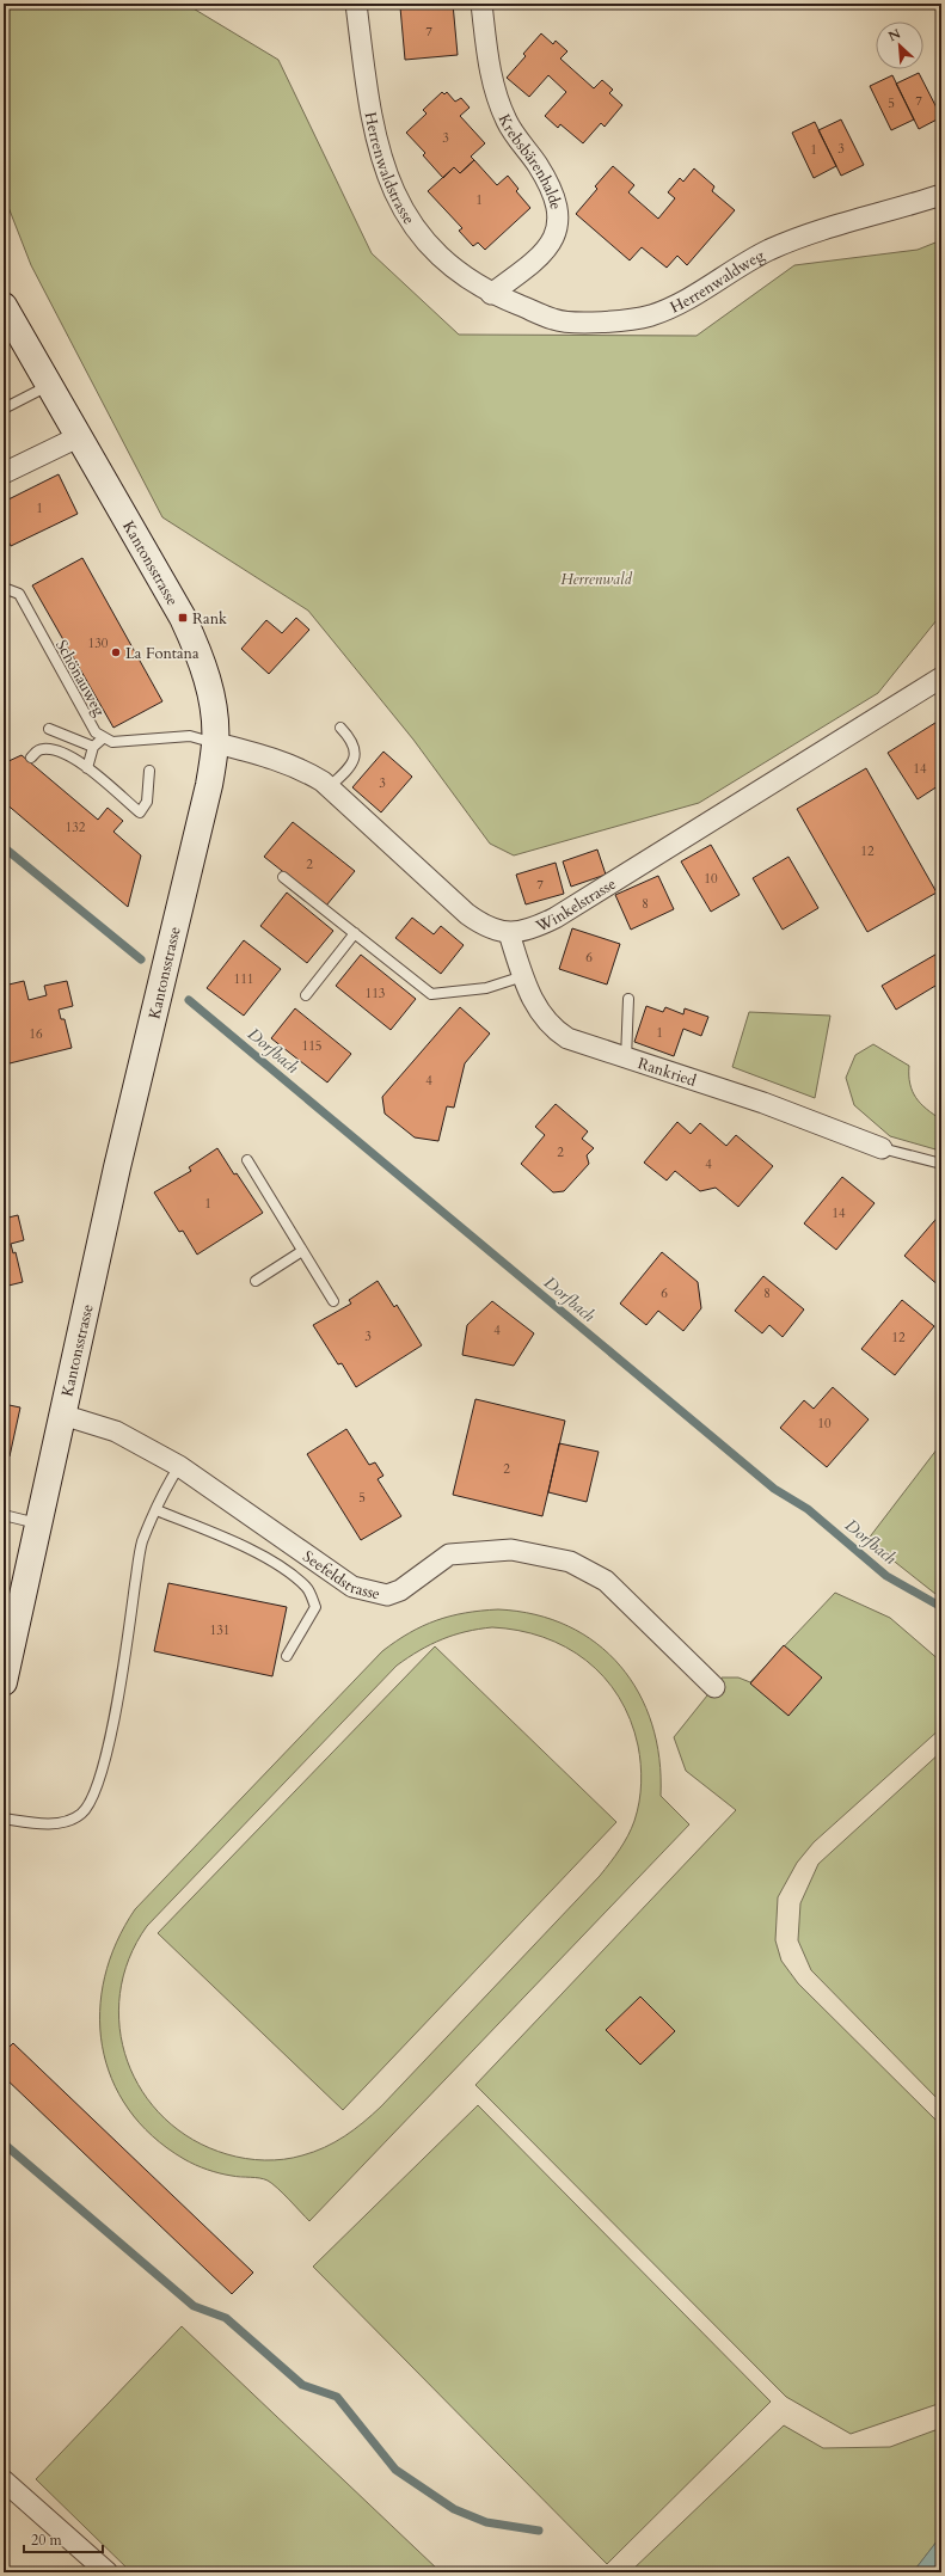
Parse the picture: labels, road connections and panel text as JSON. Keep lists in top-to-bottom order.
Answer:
{
  "streets": {
    "main road": ["Kantonsstrasse"],
    "street": [
      "Krebsbärenhalde",
      "Herrenwaldstrasse",
      "Herrenwaldweg",
      "Winkelstrasse",
      "Rankried",
      "Seefeldstrasse"
    ],
    "lane": ["Schönauweg"]
  },
  "crossings": [
    ["Krebsbärenhalde", "Herrenwaldstrasse"],
    ["Krebsbärenhalde", "Herrenwaldweg"],
    ["Herrenwaldstrasse", "Herrenwaldweg"],
    ["Kantonsstrasse", "Schönauweg"],
    ["Kantonsstrasse", "Winkelstrasse"],
    ["Kantonsstrasse", "Seefeldstrasse"],
    ["Schönauweg", "Winkelstrasse"],
    ["Winkelstrasse", "Rankried"]
  ],
  "water": ["Dorfbach"],
  "parks": ["Herrenwald"],
  "places": {
    "transit": ["Rank"],
    "other": ["La Fontana"]
  },
  "house_numbers": [
    "7",
    "7",
    "5",
    "3",
    "3",
    "1",
    "1",
    "1",
    "130",
    "14",
    "3",
    "132",
    "12",
    "2",
    "10",
    "7",
    "8",
    "6",
    "111",
    "113",
    "1",
    "16",
    "115",
    "4",
    "2",
    "4",
    "1",
    "14",
    "6",
    "8",
    "4",
    "3",
    "12",
    "10",
    "2",
    "5",
    "131"
  ],
  "scale_bar": "20 m",
  "north": "top left"
}
